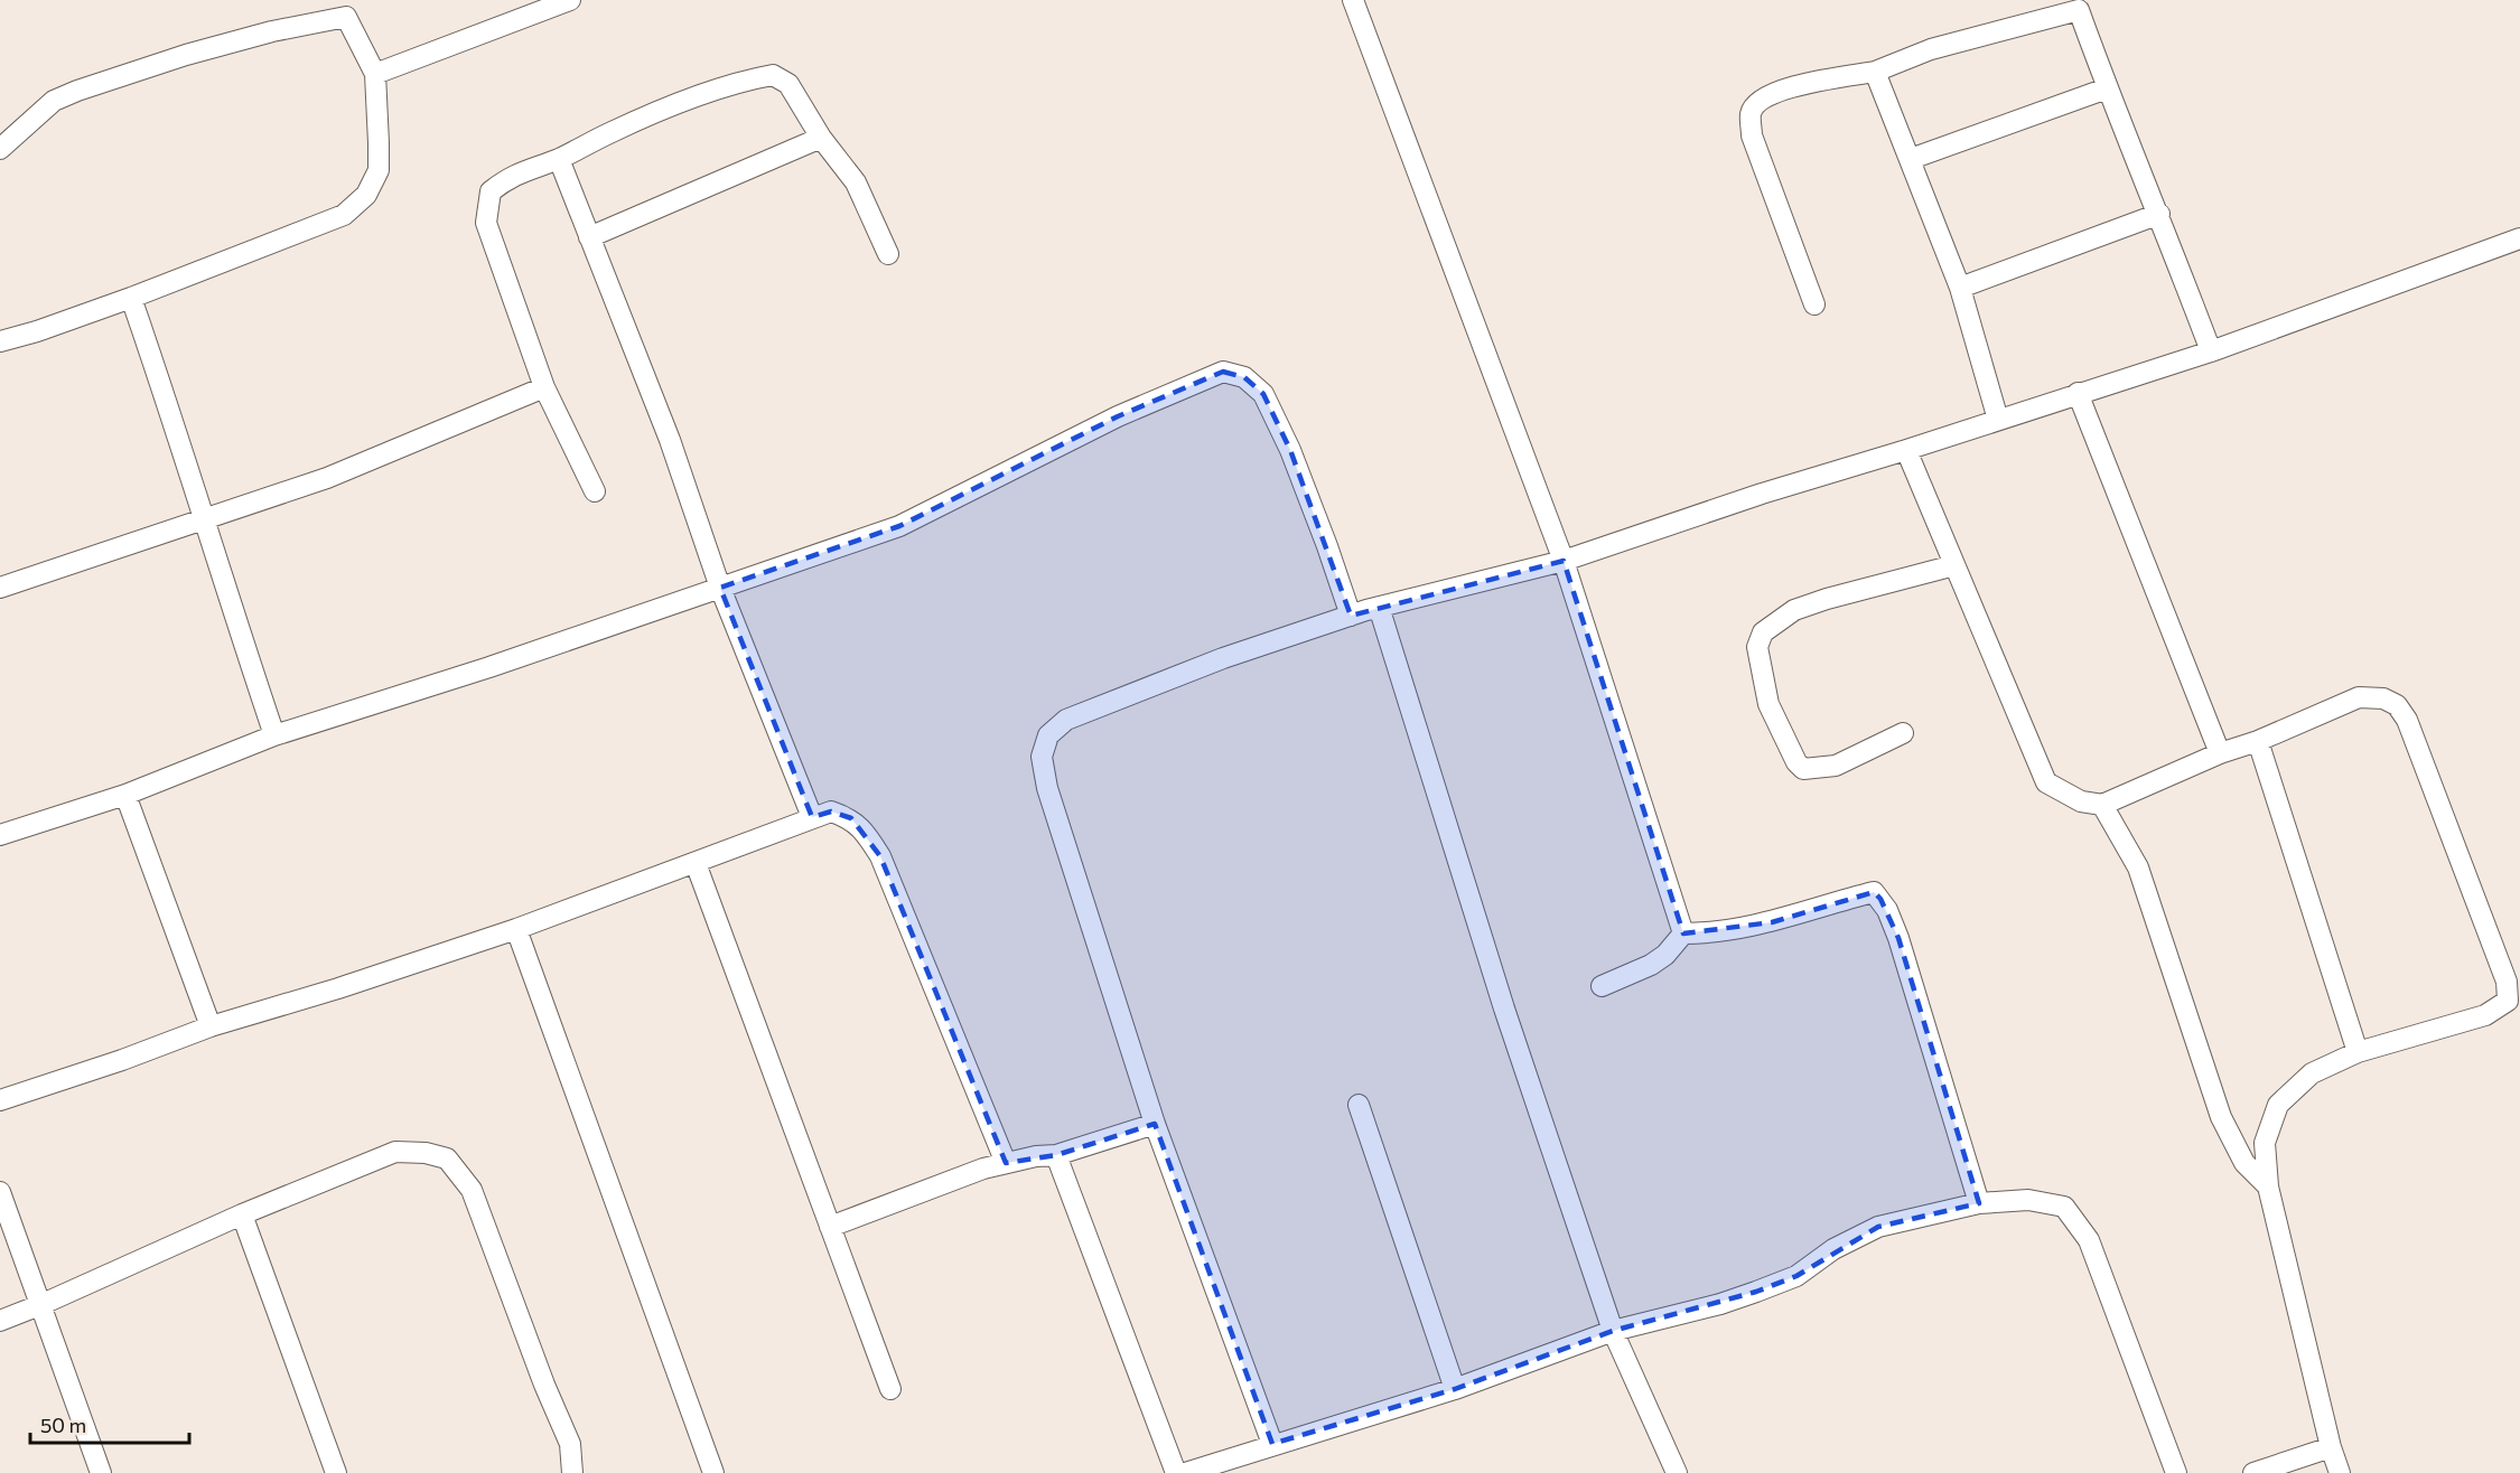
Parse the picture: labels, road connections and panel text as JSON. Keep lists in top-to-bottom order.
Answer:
{
  "scale_bar": "50 m"
}
